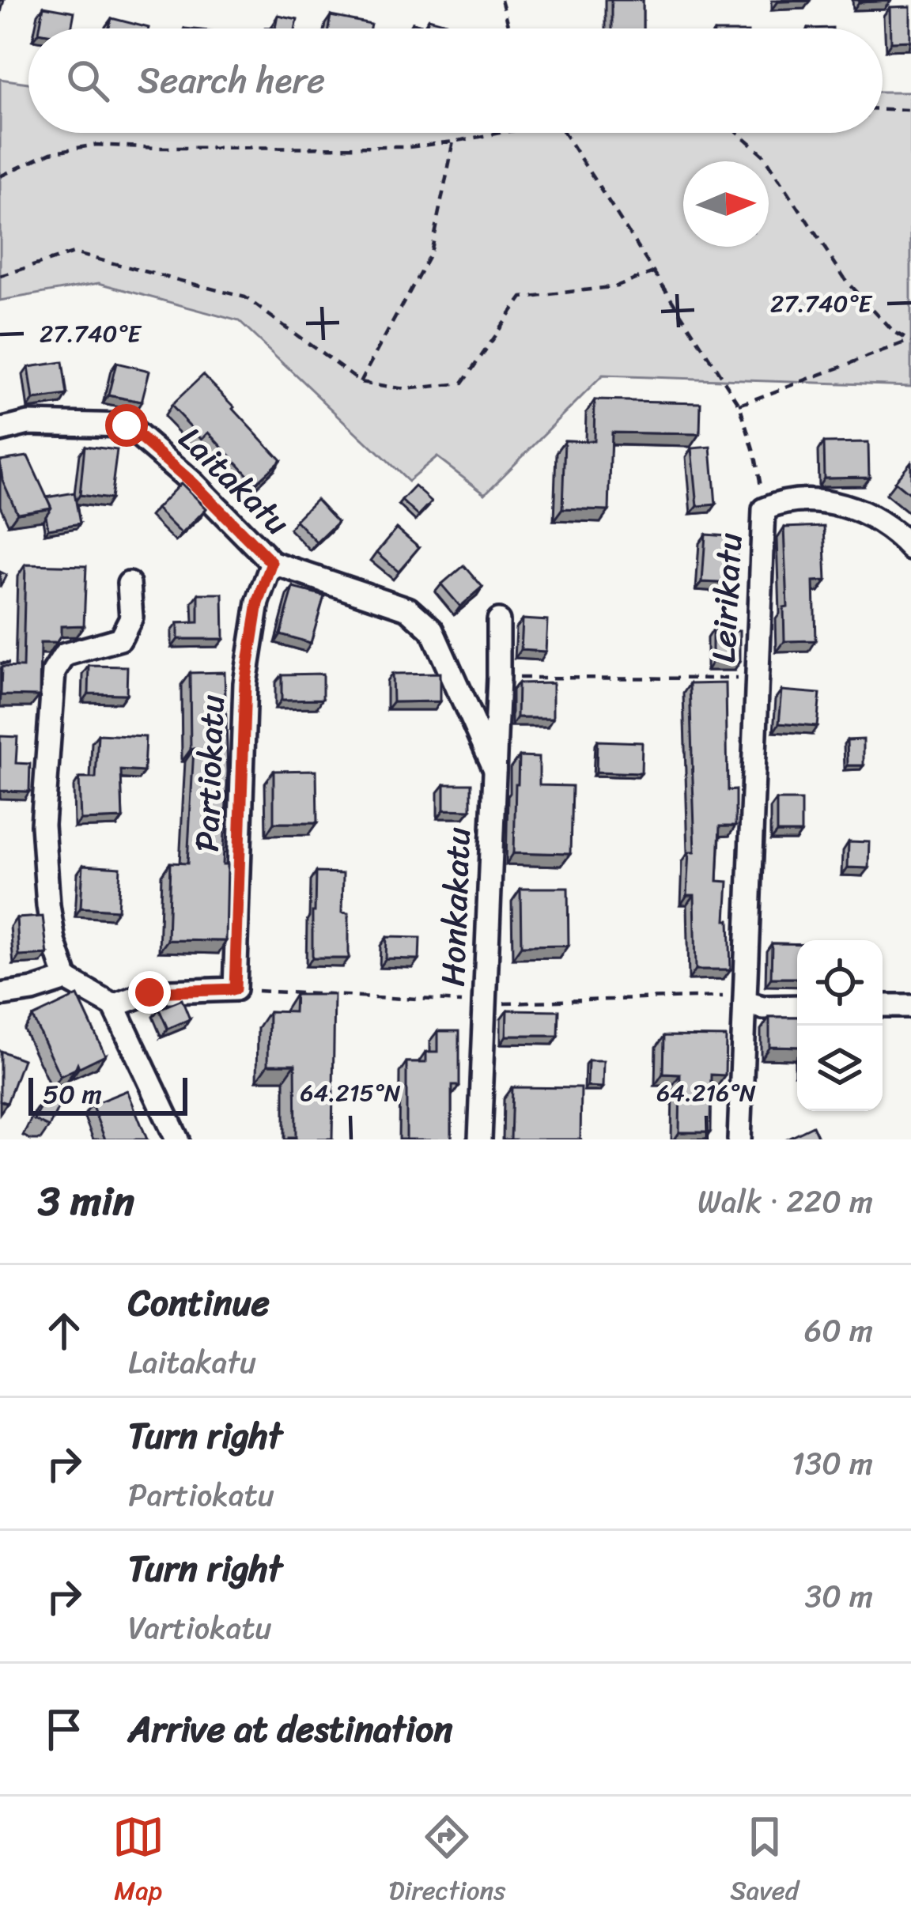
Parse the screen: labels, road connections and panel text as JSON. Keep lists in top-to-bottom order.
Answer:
{
  "streets": {
    "street": [
      "Laitakatu",
      "Leirikatu",
      "Partiokatu",
      "Honkakatu"
    ]
  },
  "crossings": [
    ["Laitakatu", "Partiokatu"],
    ["Laitakatu", "Honkakatu"]
  ],
  "scale_bar": "50 m",
  "north": "right",
  "page": {
    "search": "Search here",
    "scale": "50 m",
    "heading": ["3 min", "Walk · 220 m"],
    "list": [
      ["Continue", "Laitakatu", "60 m"],
      ["Turn right", "Partiokatu", "130 m"],
      ["Turn right", "Vartiokatu", "30 m"],
      "Arrive at destination"
    ],
    "nav": ["Map", "Directions", "Saved"]
  },
  "coordinates": ["27.740°E", "64.215°N", "64.216°N"]
}
